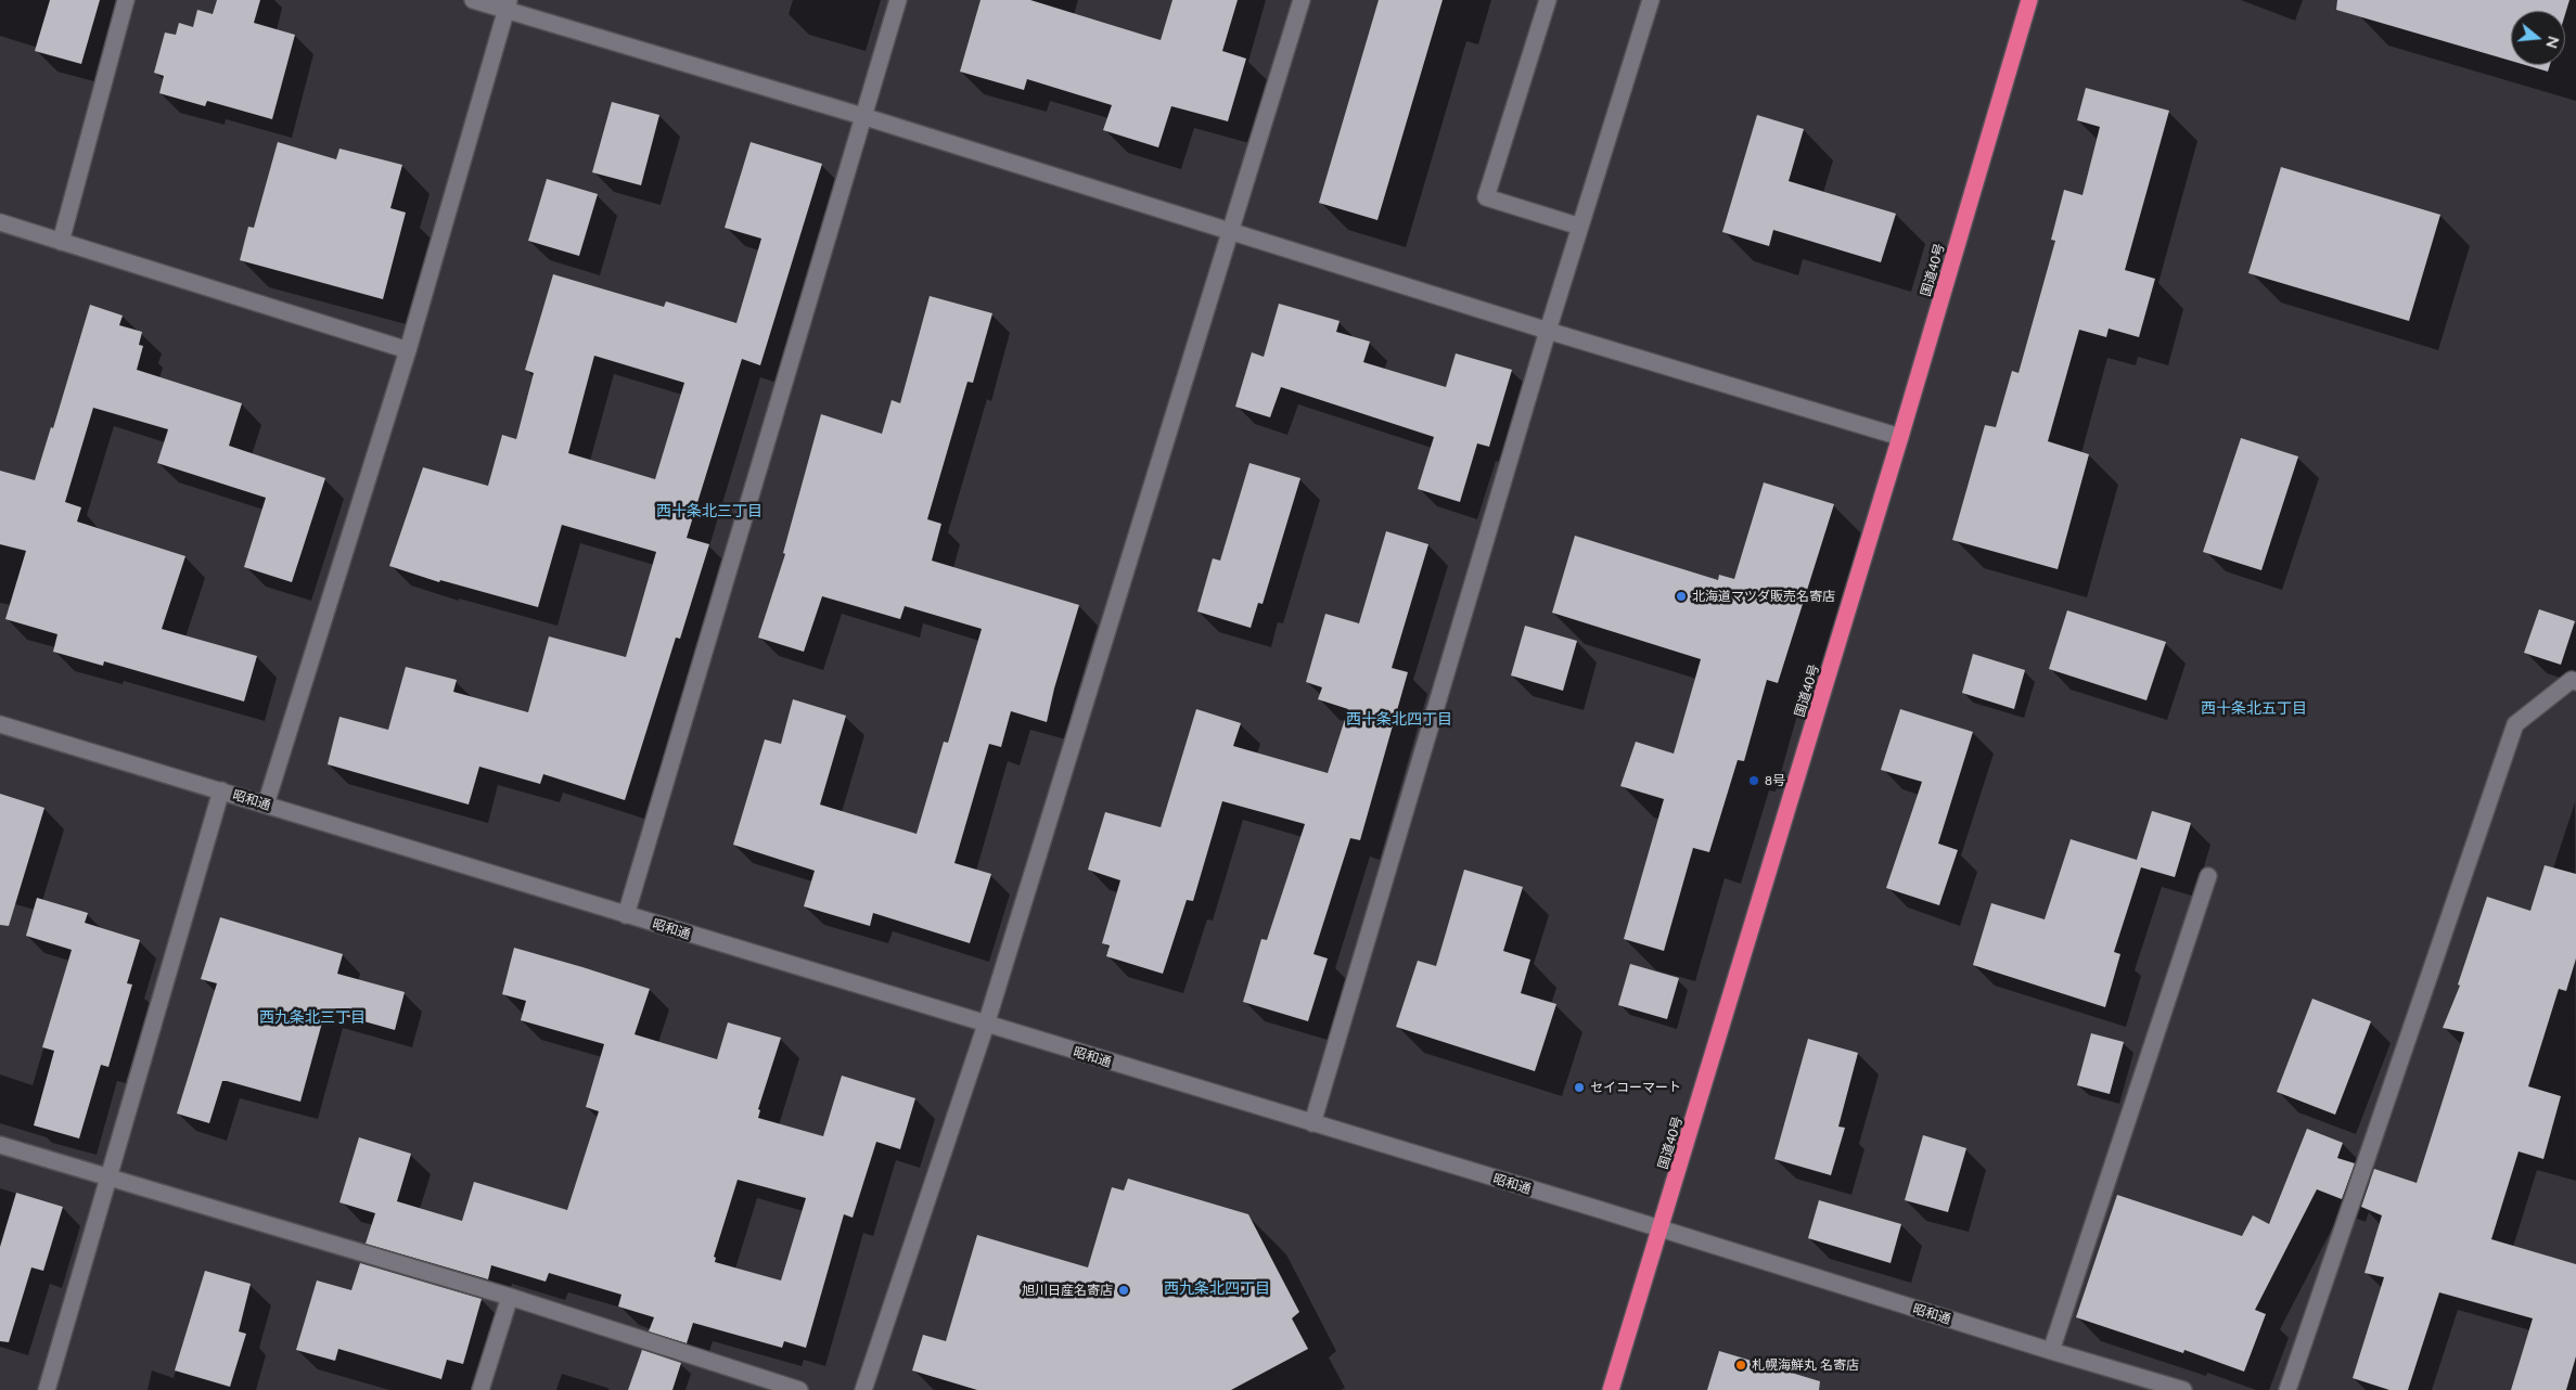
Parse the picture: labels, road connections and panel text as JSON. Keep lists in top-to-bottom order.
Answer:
{
  "streets": {
    "highway": ["国道40号"],
    "street": ["昭和通"]
  },
  "crossings": [
    ["国道40号", "昭和通"]
  ],
  "districts": [
    "西十条北三丁目",
    "西十条北五丁目",
    "西十条北四丁目",
    "西九条北三丁目",
    "西九条北四丁目"
  ],
  "places": [
    "北海道マツダ販売名寄店",
    "8号",
    "セイコーマート",
    "旭川日産名寄店",
    "札幌海鮮丸 名寄店"
  ],
  "north": "right"
}
